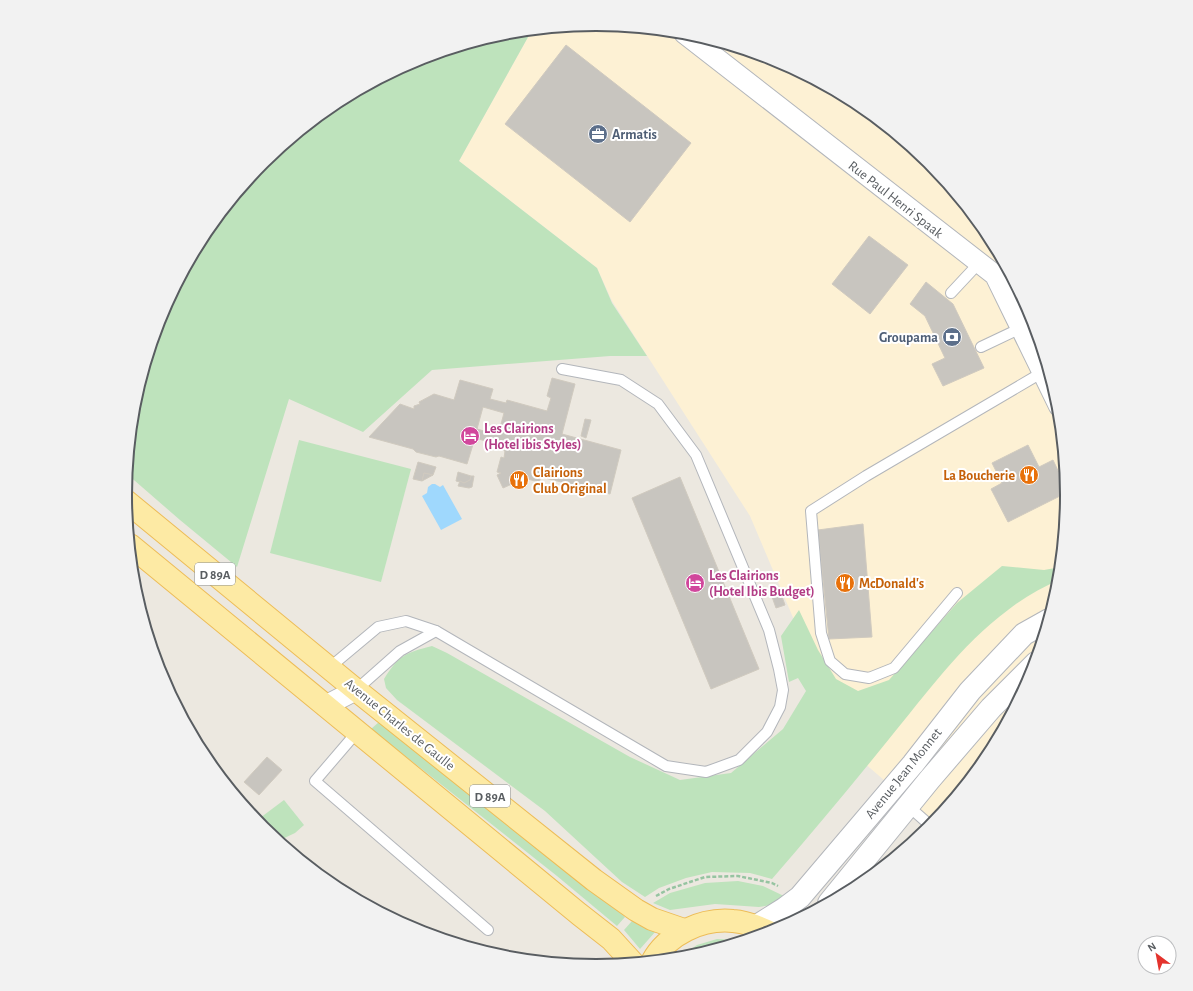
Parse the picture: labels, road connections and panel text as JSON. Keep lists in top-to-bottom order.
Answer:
{
  "streets": {
    "main road": ["D 89A", "Avenue Charles de Gaulle"],
    "street": ["Rue Paul Henri Spaak", "Avenue Jean Monnet"]
  },
  "places": {
    "office": ["Armatis"],
    "bank": ["Groupama"],
    "hotel": ["Les Clairions (Hotel ibis Styles)", "Les Clairions (Hotel Ibis Budget)"],
    "restaurant": ["La Boucherie", "Clairions Club Original", "McDonald's"]
  },
  "north": "top left"
}
